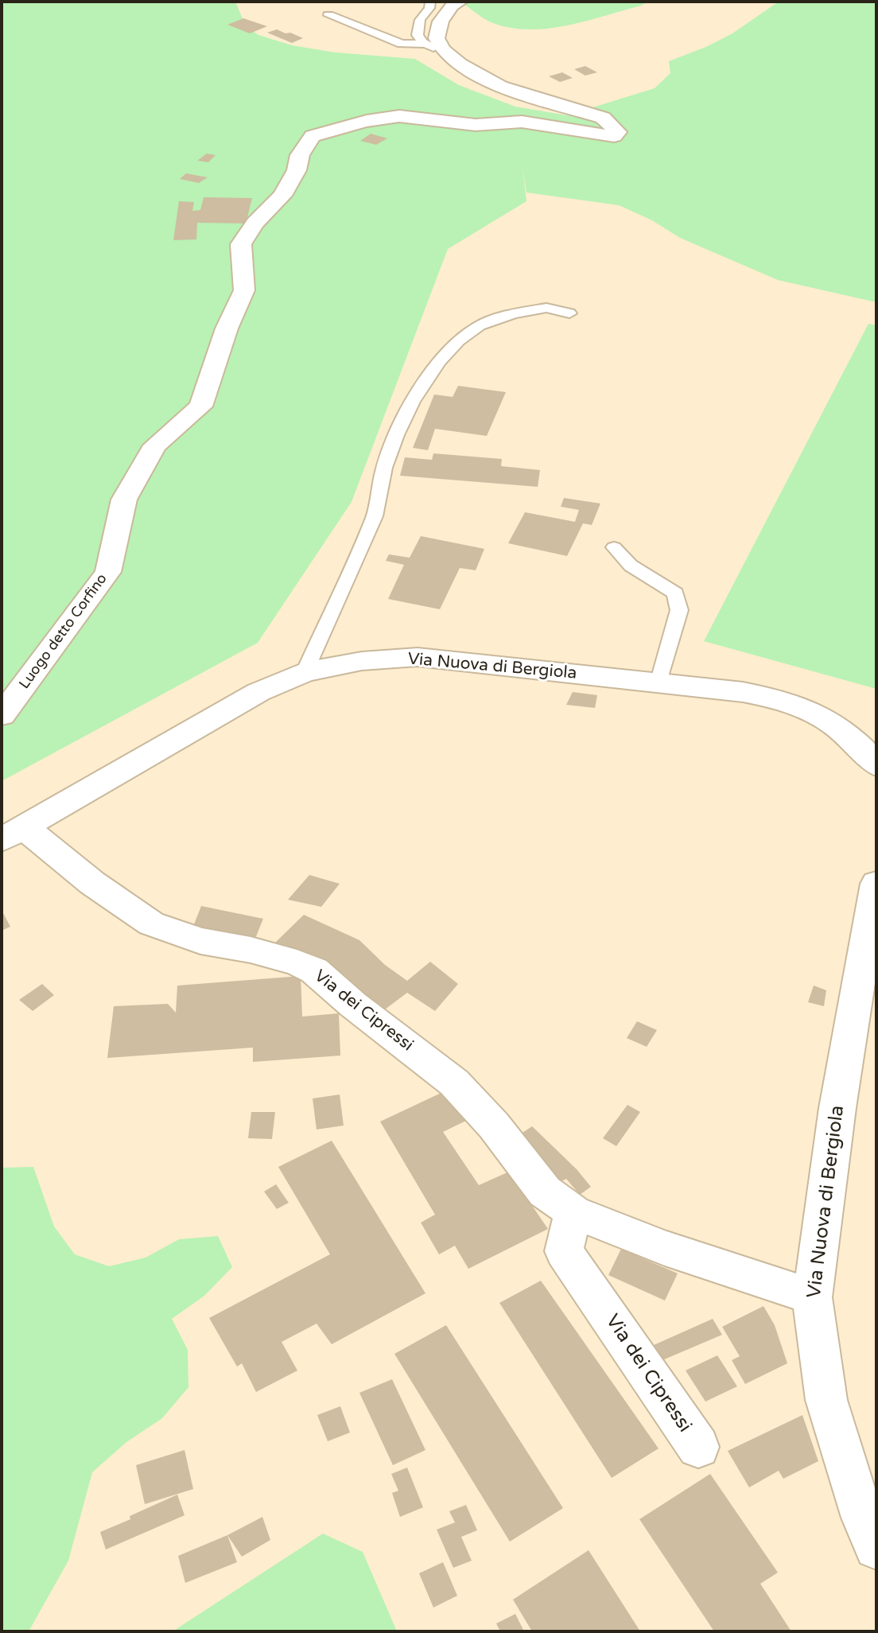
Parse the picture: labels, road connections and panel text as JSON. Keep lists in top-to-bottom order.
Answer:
{
  "streets": {
    "street": ["Luogo detto Corfino", "Via Nuova di Bergiola", "Via dei Cipressi"]
  },
  "crossings": [
    ["Via Nuova di Bergiola", "Via dei Cipressi"]
  ]
}
